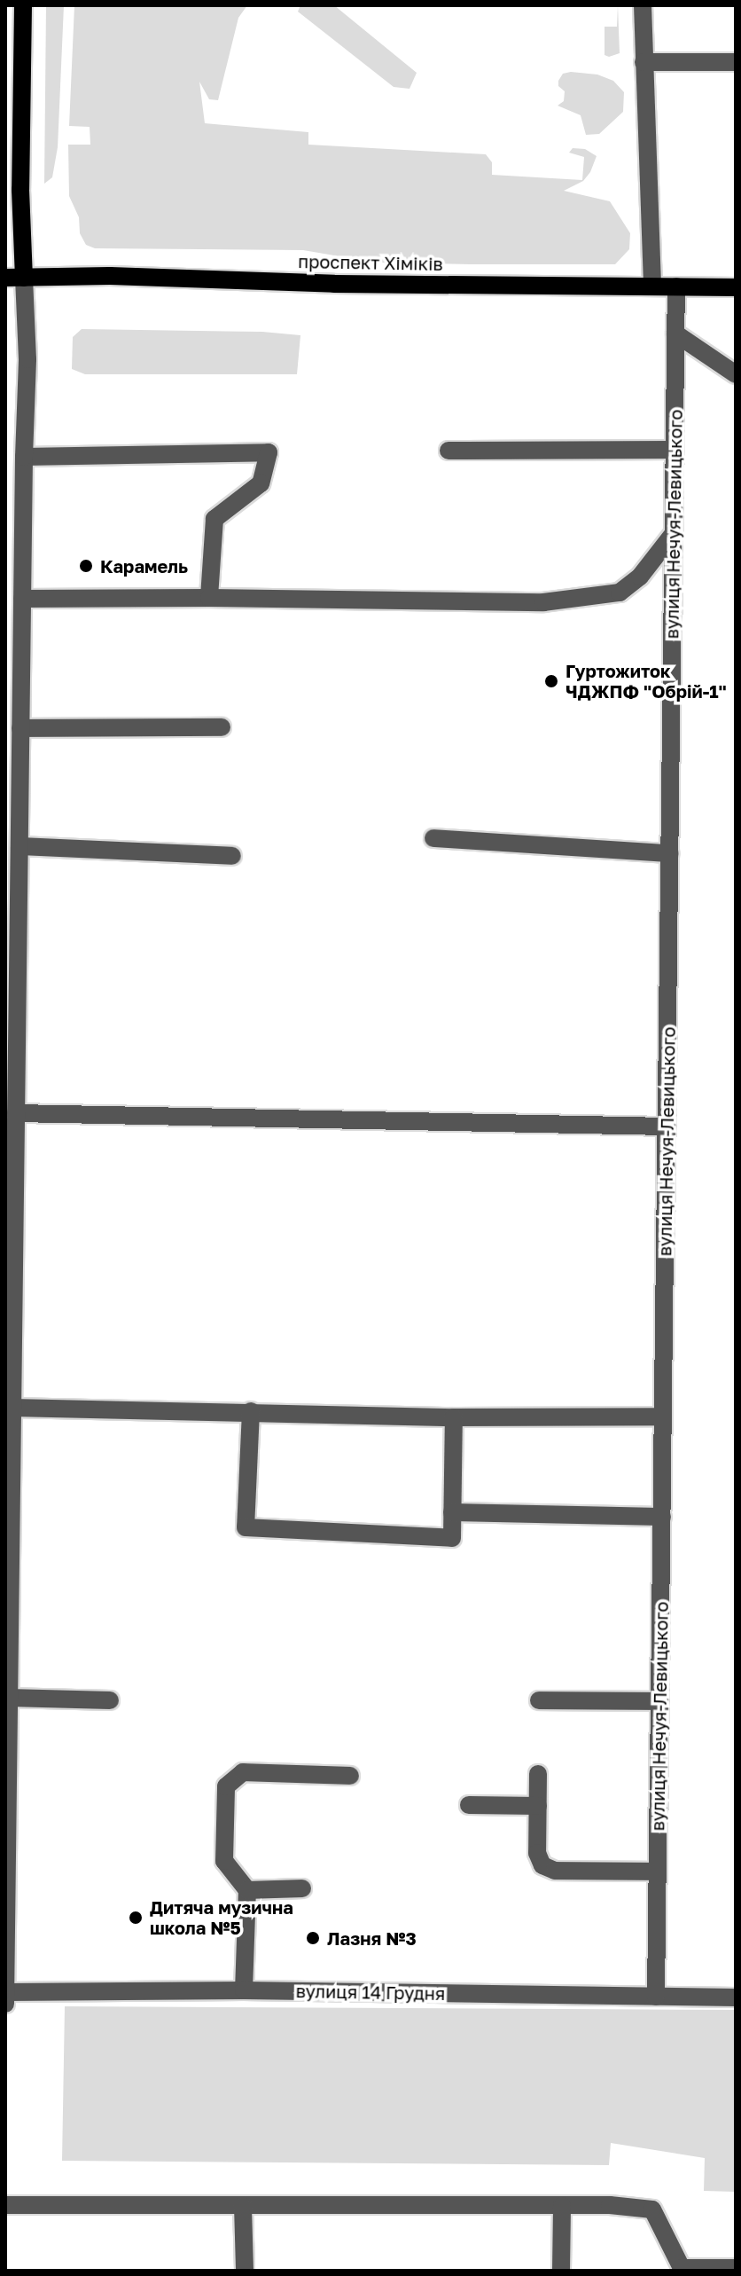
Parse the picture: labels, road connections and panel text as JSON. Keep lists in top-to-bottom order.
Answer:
{
  "streets": {
    "main road": ["проспект Хіміків"],
    "street": ["вулиця Нечуя-Левицького", "вулиця 14 Грудня"]
  },
  "crossings": [
    ["проспект Хіміків", "вулиця Нечуя-Левицького"],
    ["вулиця Нечуя-Левицького", "вулиця 14 Грудня"]
  ],
  "places": [
    "Карамель",
    "Гуртожиток ЧДЖПФ \"Обрій-1\"",
    "Дитяча музична школа №5",
    "Лазня №3"
  ]
}
